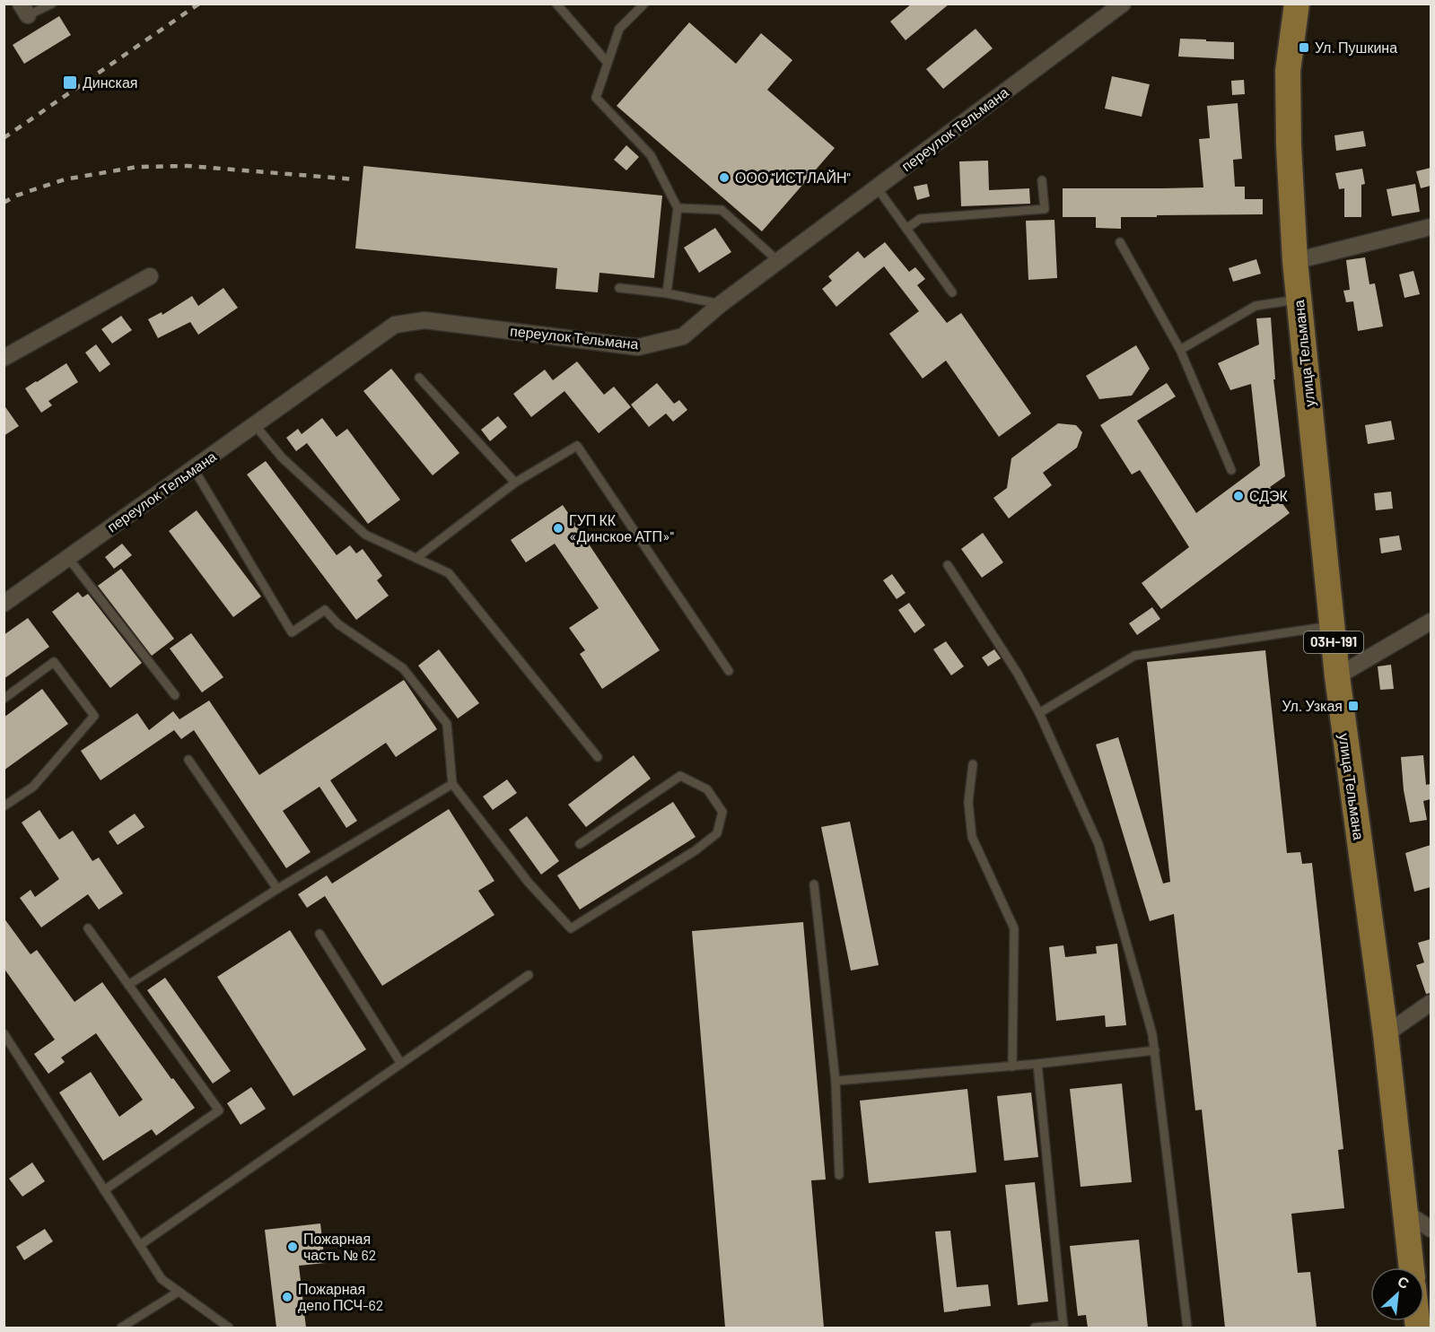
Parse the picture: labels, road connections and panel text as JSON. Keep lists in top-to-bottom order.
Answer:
{
  "streets": {
    "main road": ["улица Тельмана", "03Н-191"],
    "street": ["переулок Тельмана"]
  },
  "places": {
    "transit": ["Ул. Пушкина", "Динская", "Ул. Узкая"],
    "other": [
      "ООО \"ИСТ ЛАЙН\"",
      "СДЭК",
      "ГУП КК «Динское АТП»\"",
      "Пожарная часть № 62",
      "Пожарная депо ПСЧ-62"
    ]
  },
  "north": "top right"
}
